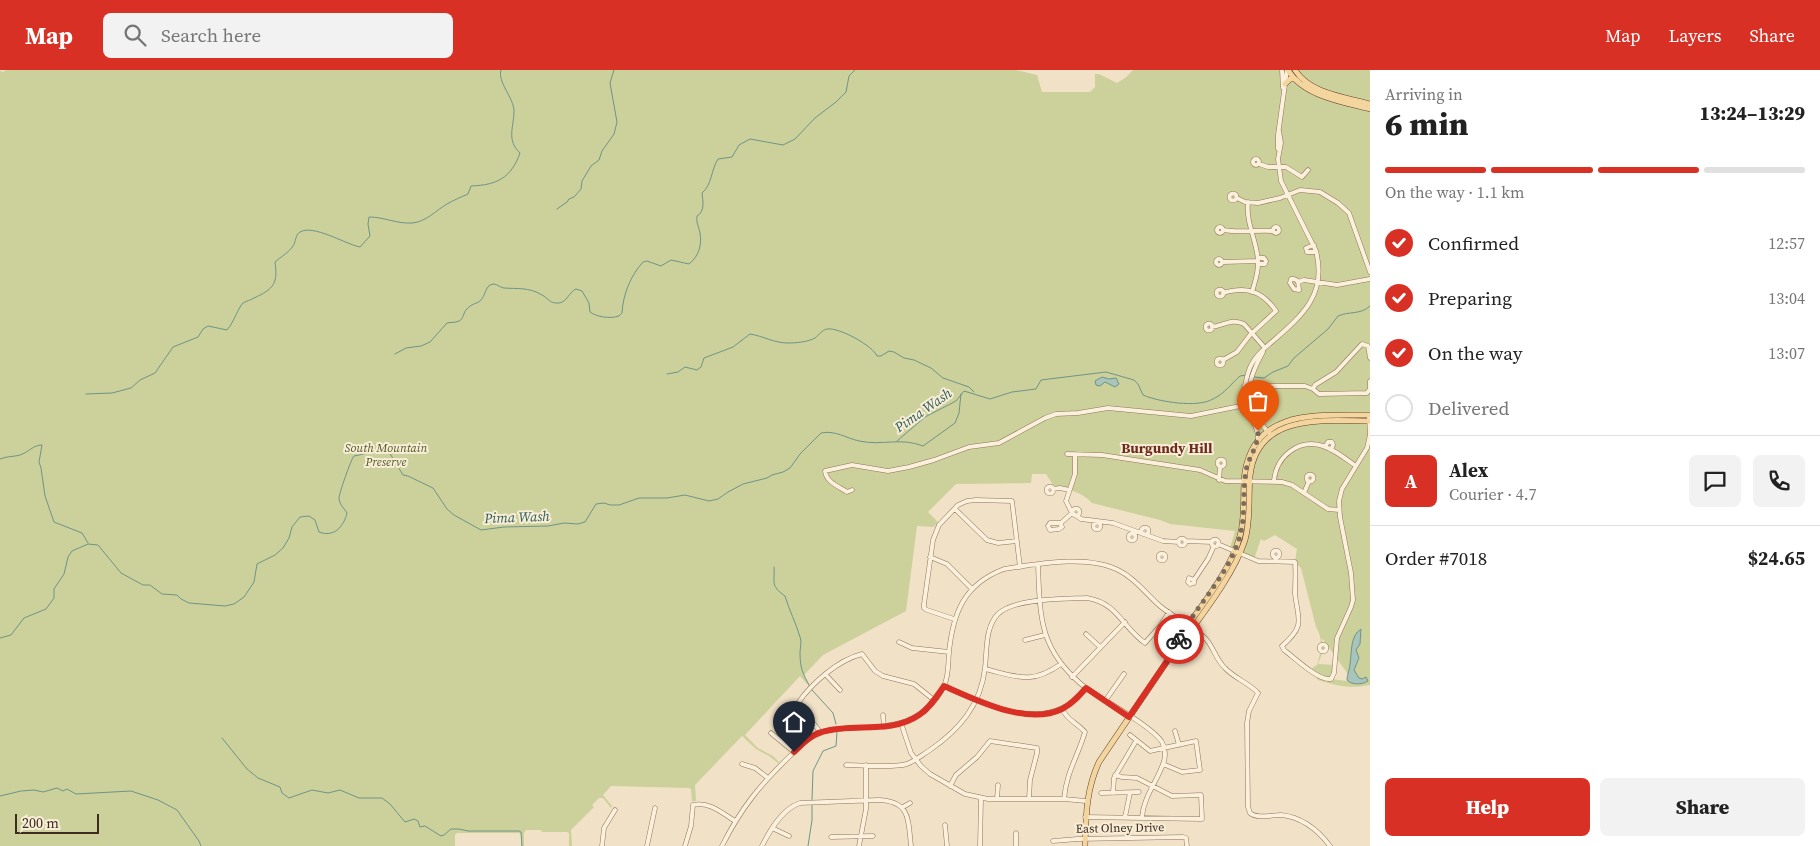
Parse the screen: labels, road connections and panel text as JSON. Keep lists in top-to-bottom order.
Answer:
{
  "streets": {
    "street": ["East Olney Drive"]
  },
  "districts": ["Burgundy Hill"],
  "water": ["Pima Wash"],
  "parks": ["South Mountain Preserve"],
  "scale_bar": "200 m",
  "page": {
    "header": "Map",
    "search": "Search here",
    "nav": ["Map", "Layers", "Share"],
    "heading": ["6 min", "Arriving in", "13:24–13:29"],
    "panel": [
      "Alex",
      "Courier · 4.7",
      "Order #7018",
      "$24.65"
    ],
    "bar": "On the way · 1.1 km",
    "list": [
      ["Confirmed", "12:57"],
      ["Preparing", "13:04"],
      ["On the way", "13:07"],
      "Delivered"
    ],
    "round": "A",
    "buttons": ["Help", "Share"],
    "scale": "200 m"
  }
}
